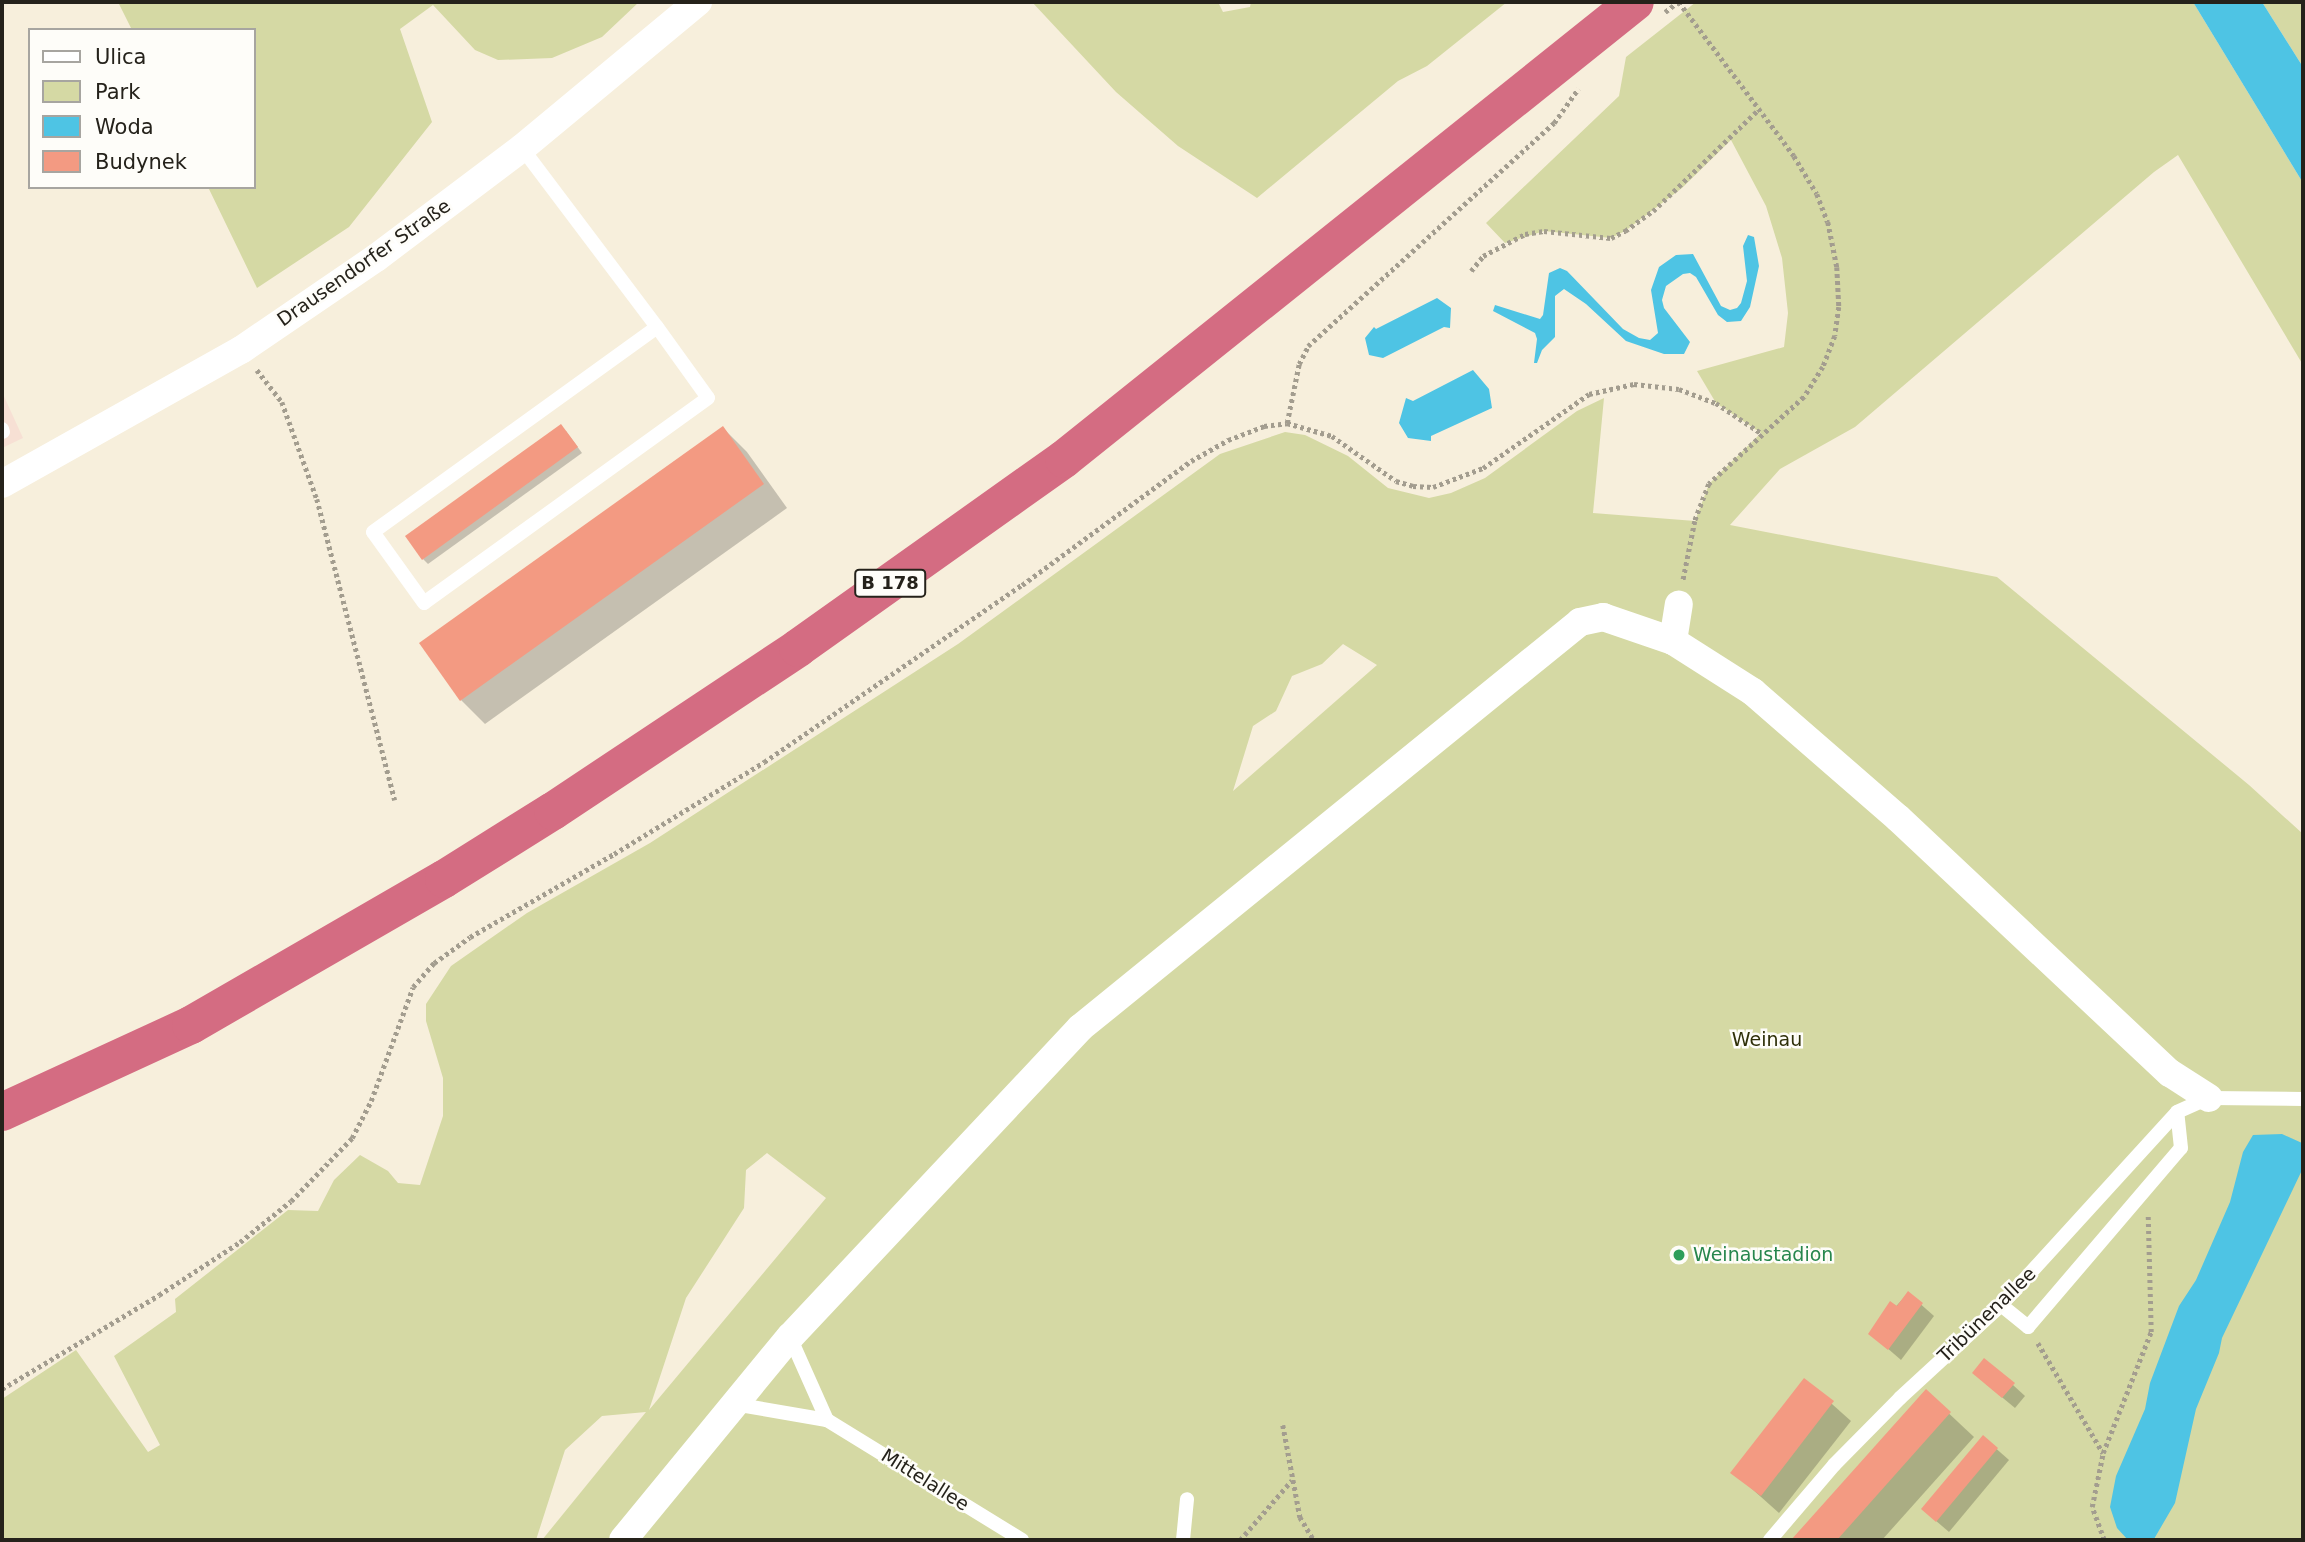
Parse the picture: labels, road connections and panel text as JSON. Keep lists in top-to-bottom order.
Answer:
{
  "streets": {
    "highway": ["B 178"],
    "street": ["Drausendorfer Straße"],
    "lane": ["Tribünenallee", "Mittelallee"]
  },
  "parks": ["Weinau"],
  "places": ["Weinaustadion"],
  "legend": [
    "Ulica",
    "Park",
    "Woda",
    "Budynek"
  ]
}
